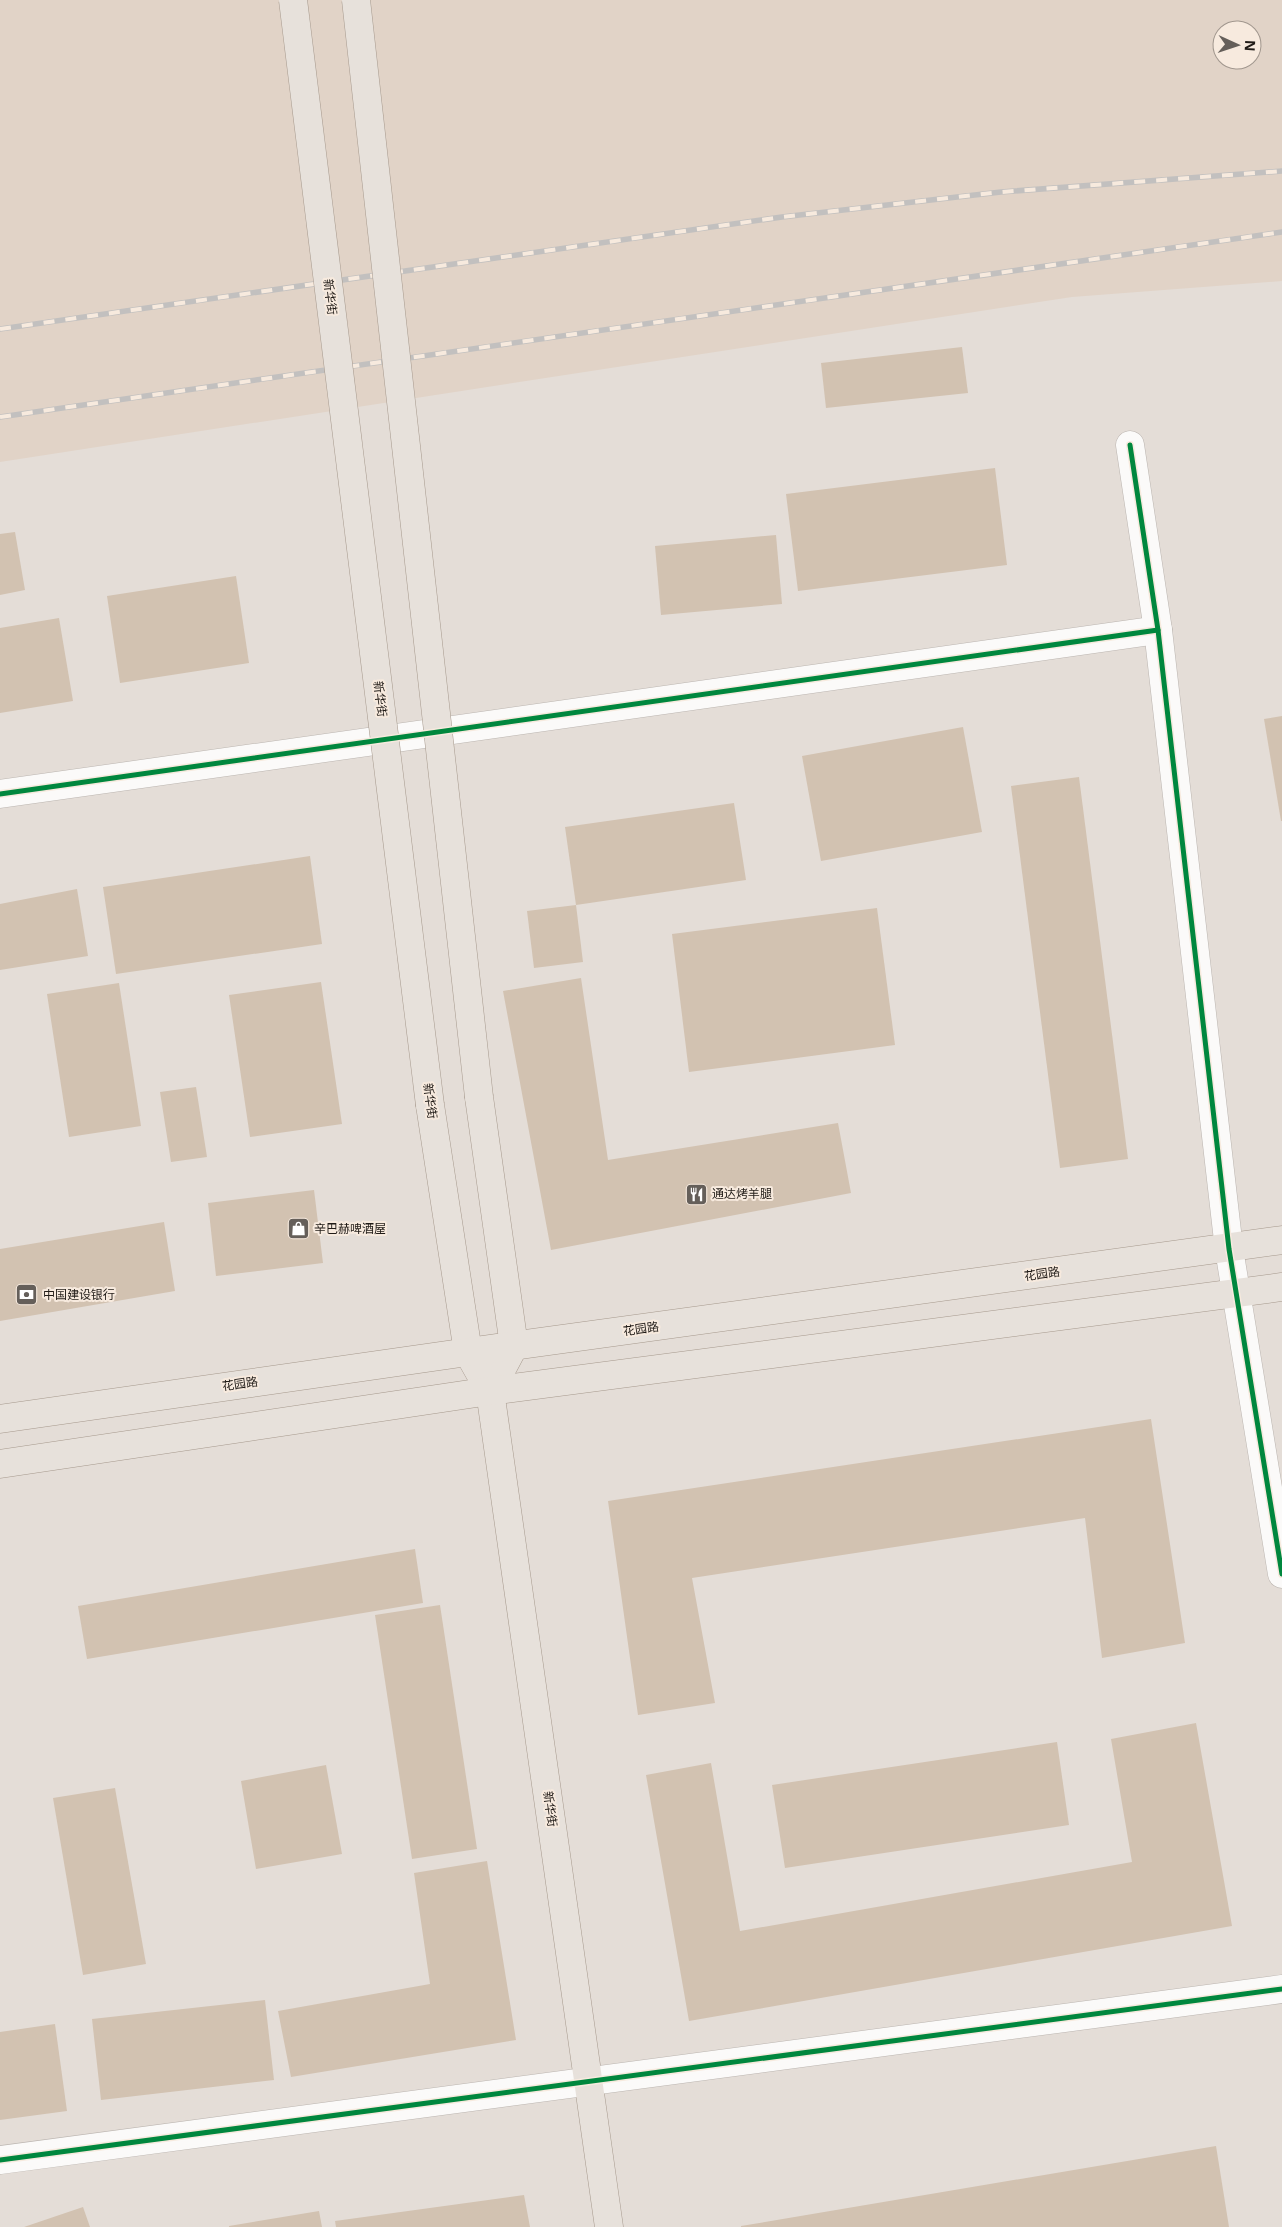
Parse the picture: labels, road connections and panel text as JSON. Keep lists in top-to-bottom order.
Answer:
{
  "streets": {
    "main road": ["新华街", "花园路"]
  },
  "crossings": [
    ["新华街", "花园路"]
  ],
  "places": {
    "restaurant": ["通达烤羊腿"],
    "shop": ["辛巴赫啤酒屋"],
    "bank": ["中国建设银行"]
  },
  "north": "right"
}
